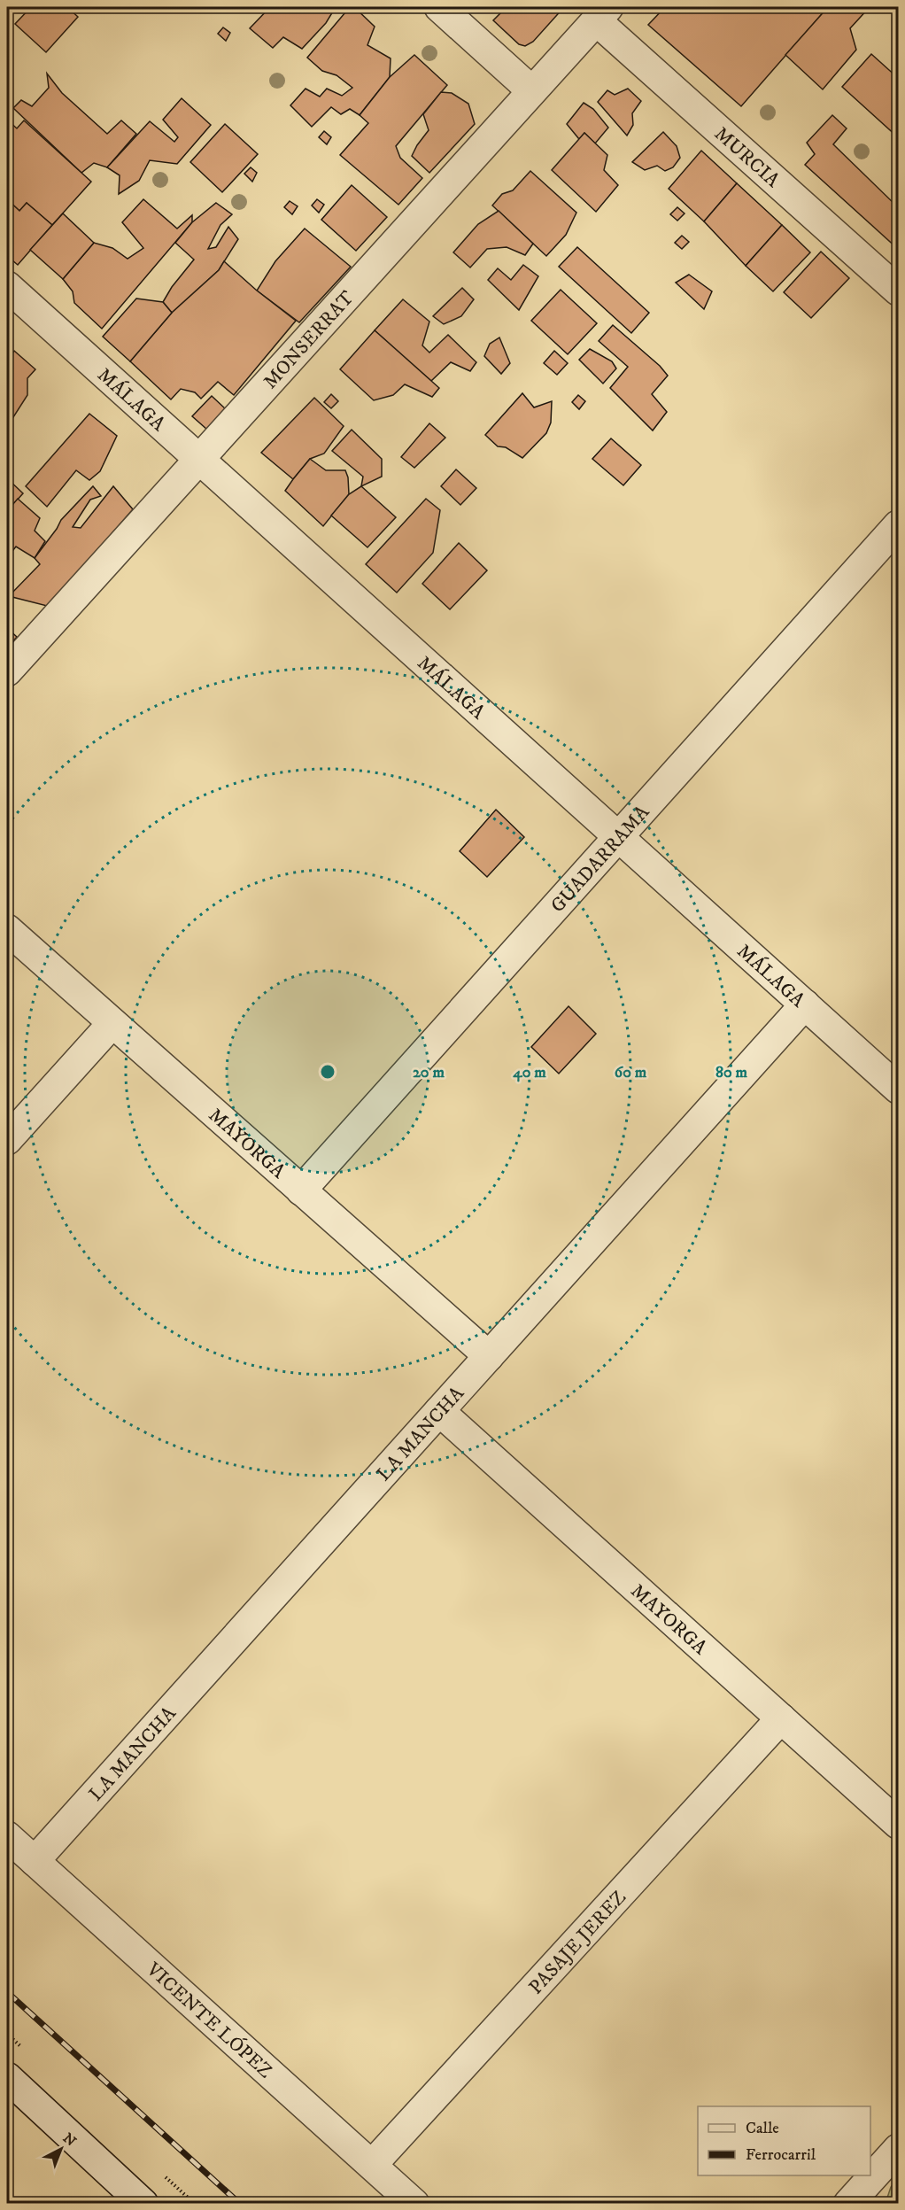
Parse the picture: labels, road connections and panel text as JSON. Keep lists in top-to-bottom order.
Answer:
{
  "streets": {
    "street": [
      "MURCIA",
      "MONSERRAT",
      "MÁLAGA",
      "GUADARRAMA",
      "MAYORGA",
      "LA MANCHA",
      "PASAJE JEREZ",
      "VICENTE LÓPEZ"
    ]
  },
  "crossings": [
    ["MURCIA", "MONSERRAT"],
    ["MONSERRAT", "MÁLAGA"],
    ["MÁLAGA", "GUADARRAMA"],
    ["MÁLAGA", "LA MANCHA"],
    ["GUADARRAMA", "MAYORGA"],
    ["MAYORGA", "LA MANCHA"],
    ["MAYORGA", "PASAJE JEREZ"],
    ["LA MANCHA", "VICENTE LÓPEZ"],
    ["PASAJE JEREZ", "VICENTE LÓPEZ"]
  ],
  "legend": ["Calle", "Ferrocarril"],
  "north": "top right",
  "rings": [
    "20 m",
    "40 m",
    "60 m",
    "80 m"
  ]
}
